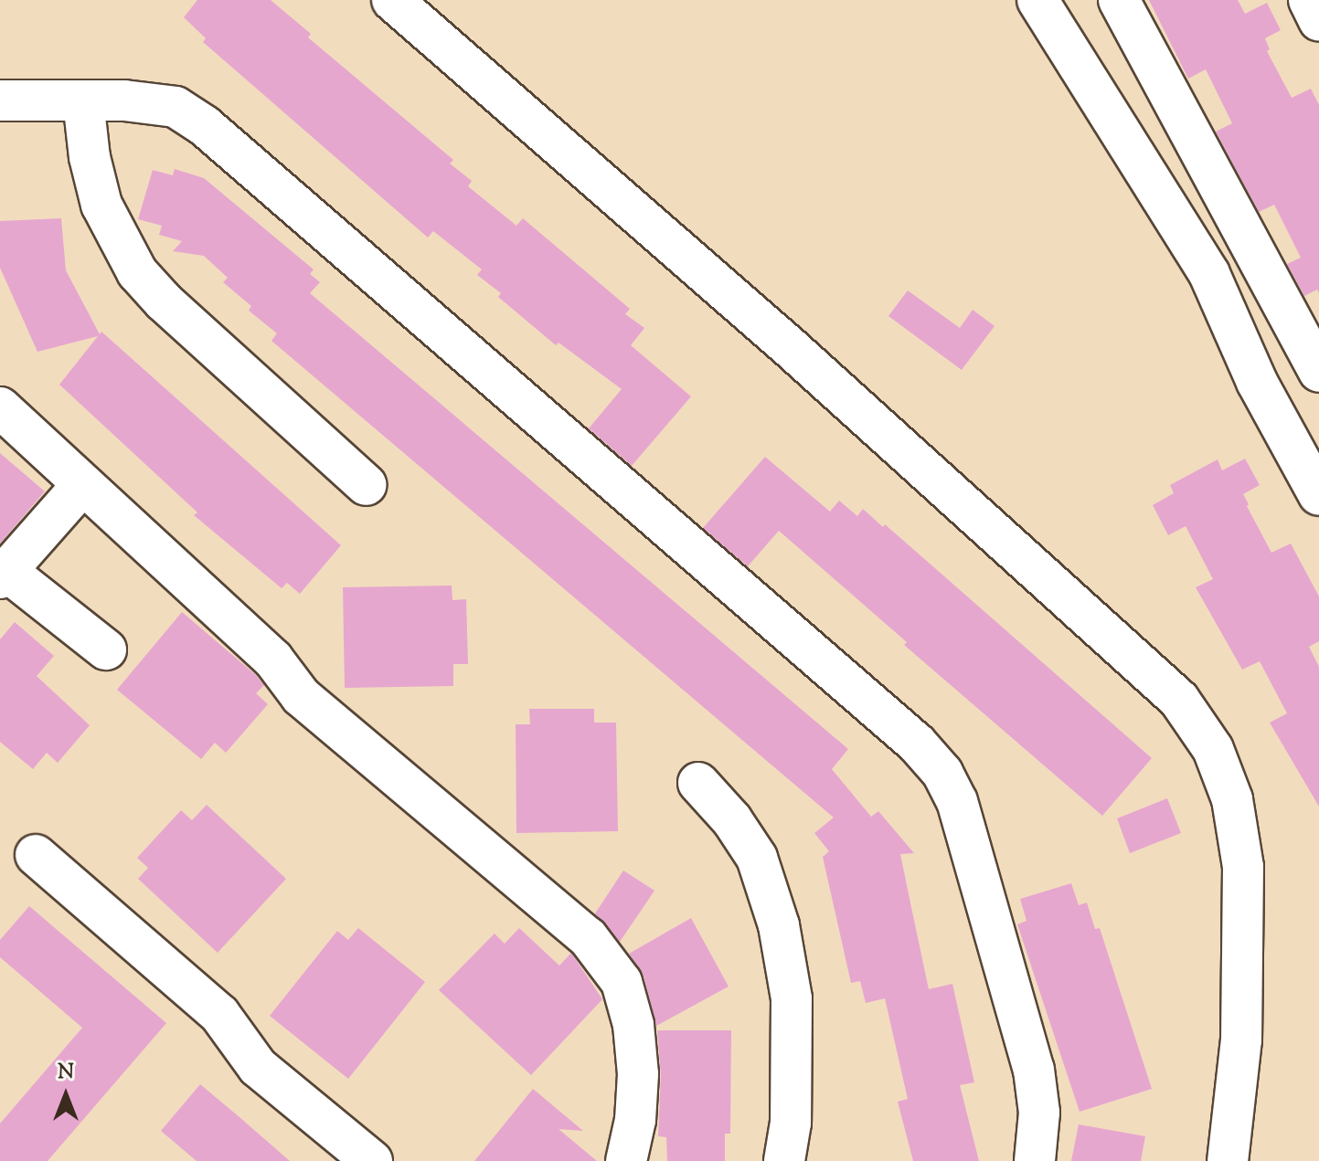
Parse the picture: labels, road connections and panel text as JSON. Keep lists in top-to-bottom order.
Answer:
{
  "north": "top"
}
